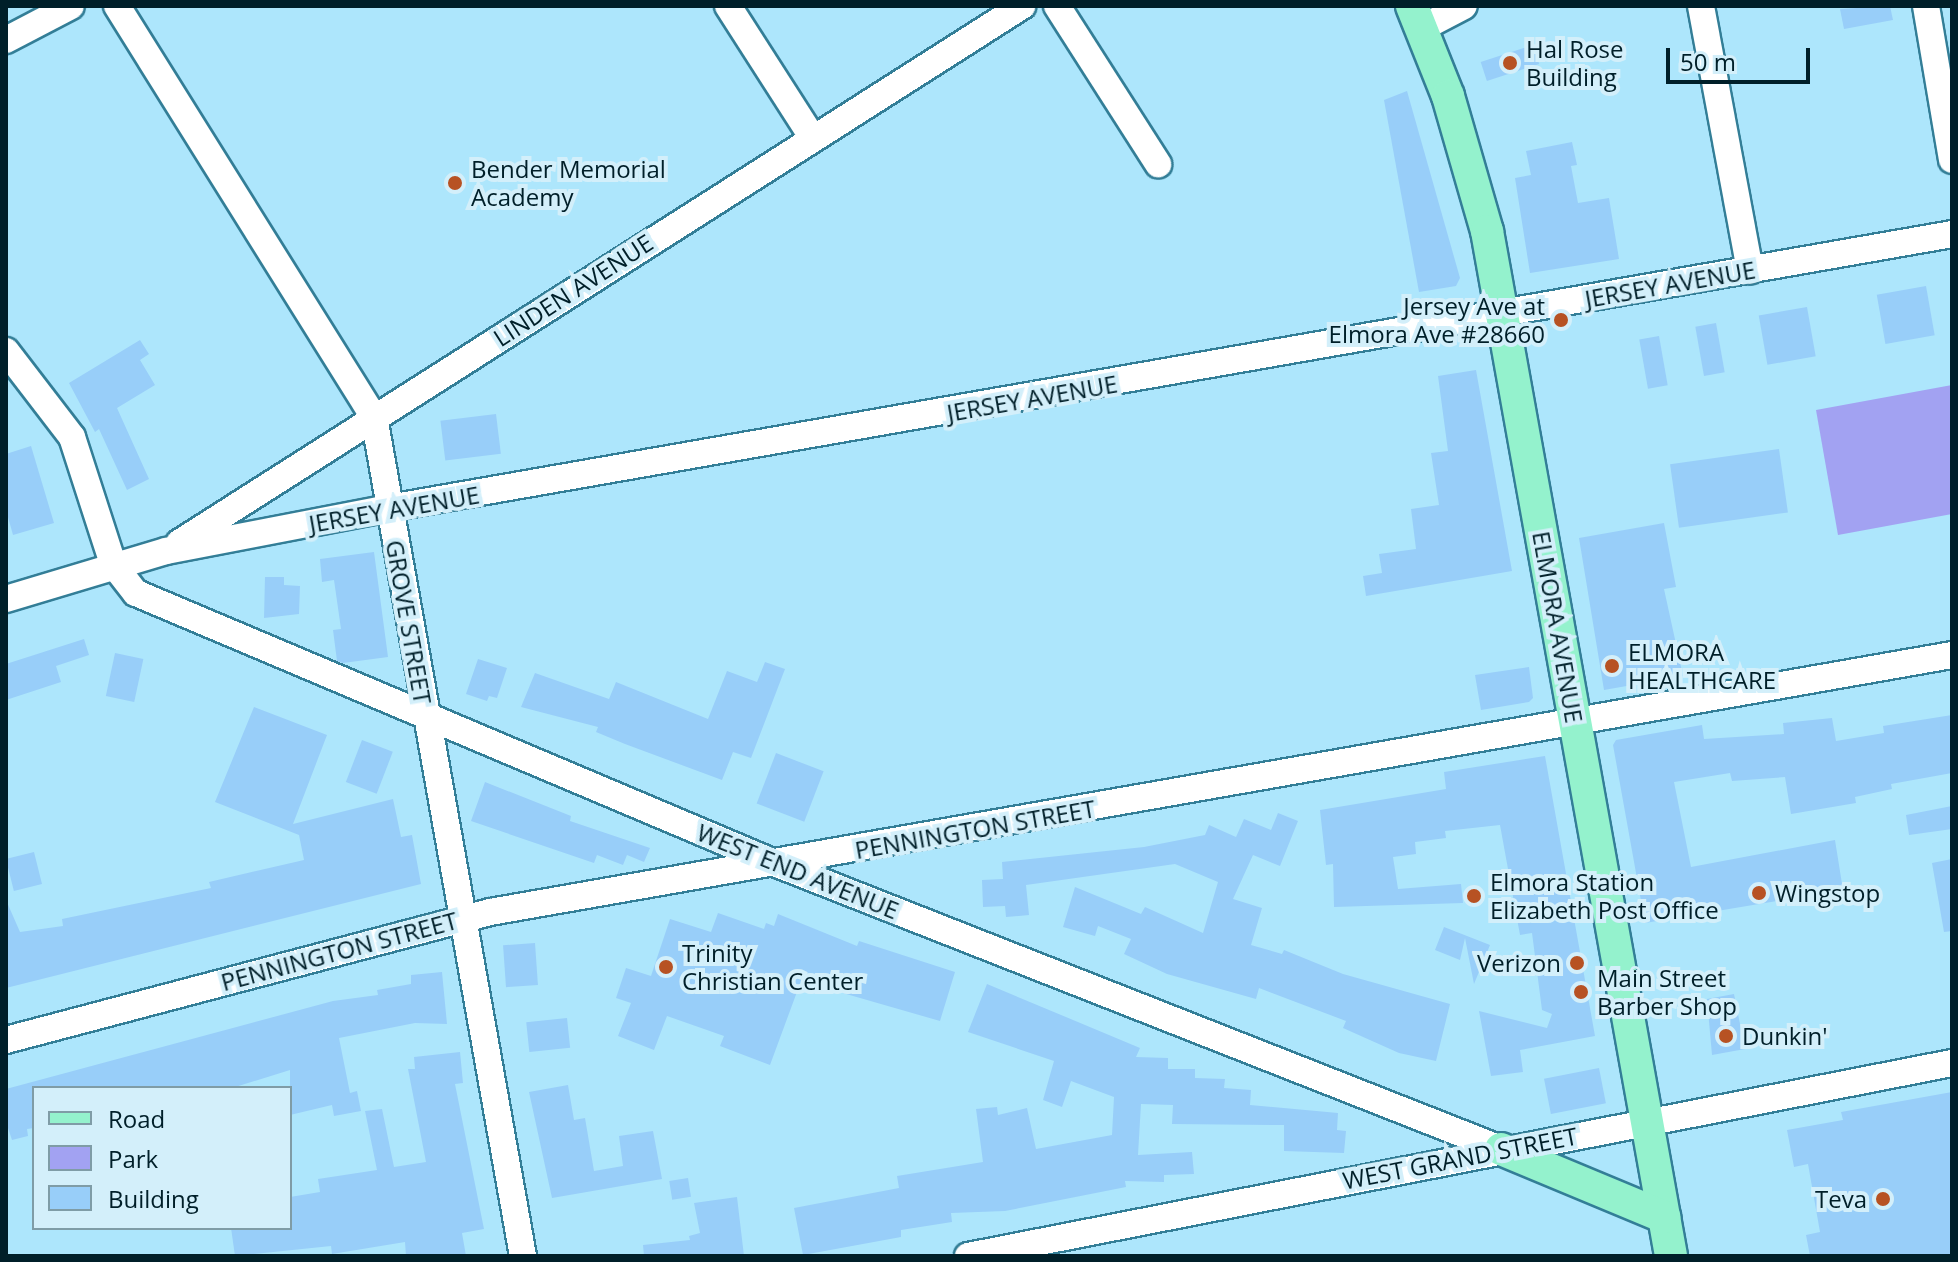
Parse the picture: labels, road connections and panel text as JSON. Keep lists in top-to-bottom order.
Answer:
{
  "streets": {
    "main road": ["ELMORA AVENUE"],
    "street": [
      "JERSEY AVENUE",
      "LINDEN AVENUE",
      "GROVE STREET",
      "PENNINGTON STREET",
      "WEST END AVENUE",
      "WEST GRAND STREET"
    ]
  },
  "crossings": [
    ["JERSEY AVENUE", "LINDEN AVENUE"],
    ["JERSEY AVENUE", "GROVE STREET"],
    ["JERSEY AVENUE", "ELMORA AVENUE"],
    ["JERSEY AVENUE", "WEST END AVENUE"],
    ["LINDEN AVENUE", "GROVE STREET"],
    ["GROVE STREET", "PENNINGTON STREET"],
    ["GROVE STREET", "WEST END AVENUE"],
    ["ELMORA AVENUE", "PENNINGTON STREET"],
    ["ELMORA AVENUE", "WEST GRAND STREET"],
    ["PENNINGTON STREET", "WEST END AVENUE"],
    ["WEST END AVENUE", "WEST GRAND STREET"]
  ],
  "places": [
    "Hal Rose Building",
    "Bender Memorial Academy",
    "Jersey Ave at Elmora Ave #28660",
    "ELMORA HEALTHCARE",
    "Wingstop",
    "Elmora Station Elizabeth Post Office",
    "Verizon",
    "Trinity Christian Center",
    "Main Street Barber Shop",
    "Dunkin'",
    "Teva"
  ],
  "legend": ["Road", "Park", "Building"],
  "scale_bar": "50 m"
}
